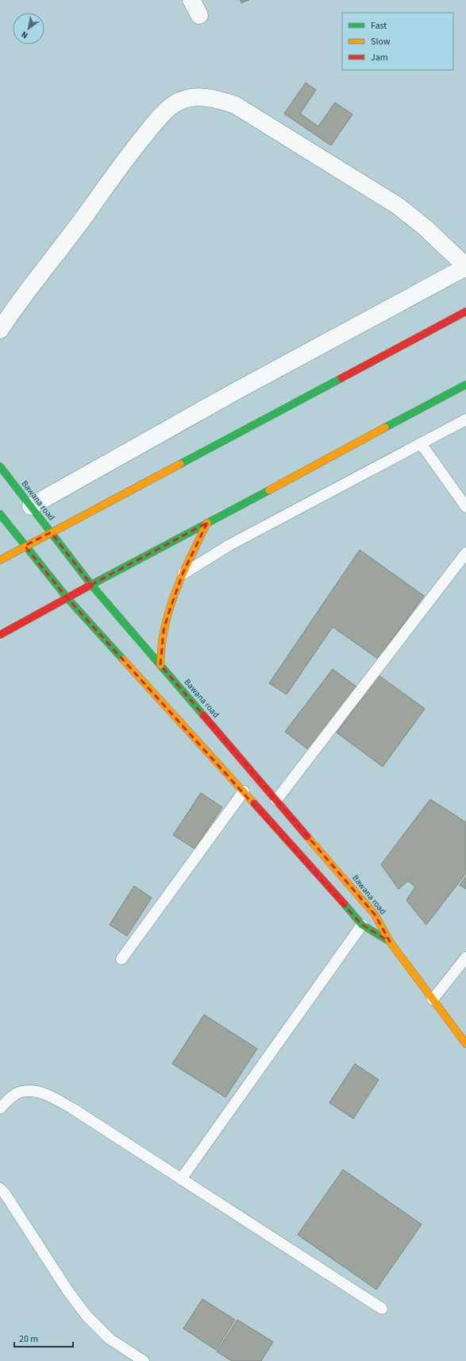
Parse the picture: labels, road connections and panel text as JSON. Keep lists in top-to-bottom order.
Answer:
{
  "streets": {
    "main road": ["Bawana road"]
  },
  "legend": ["Fast", "Slow", "Jam"],
  "scale_bar": "20 m",
  "north": "bottom left"
}
